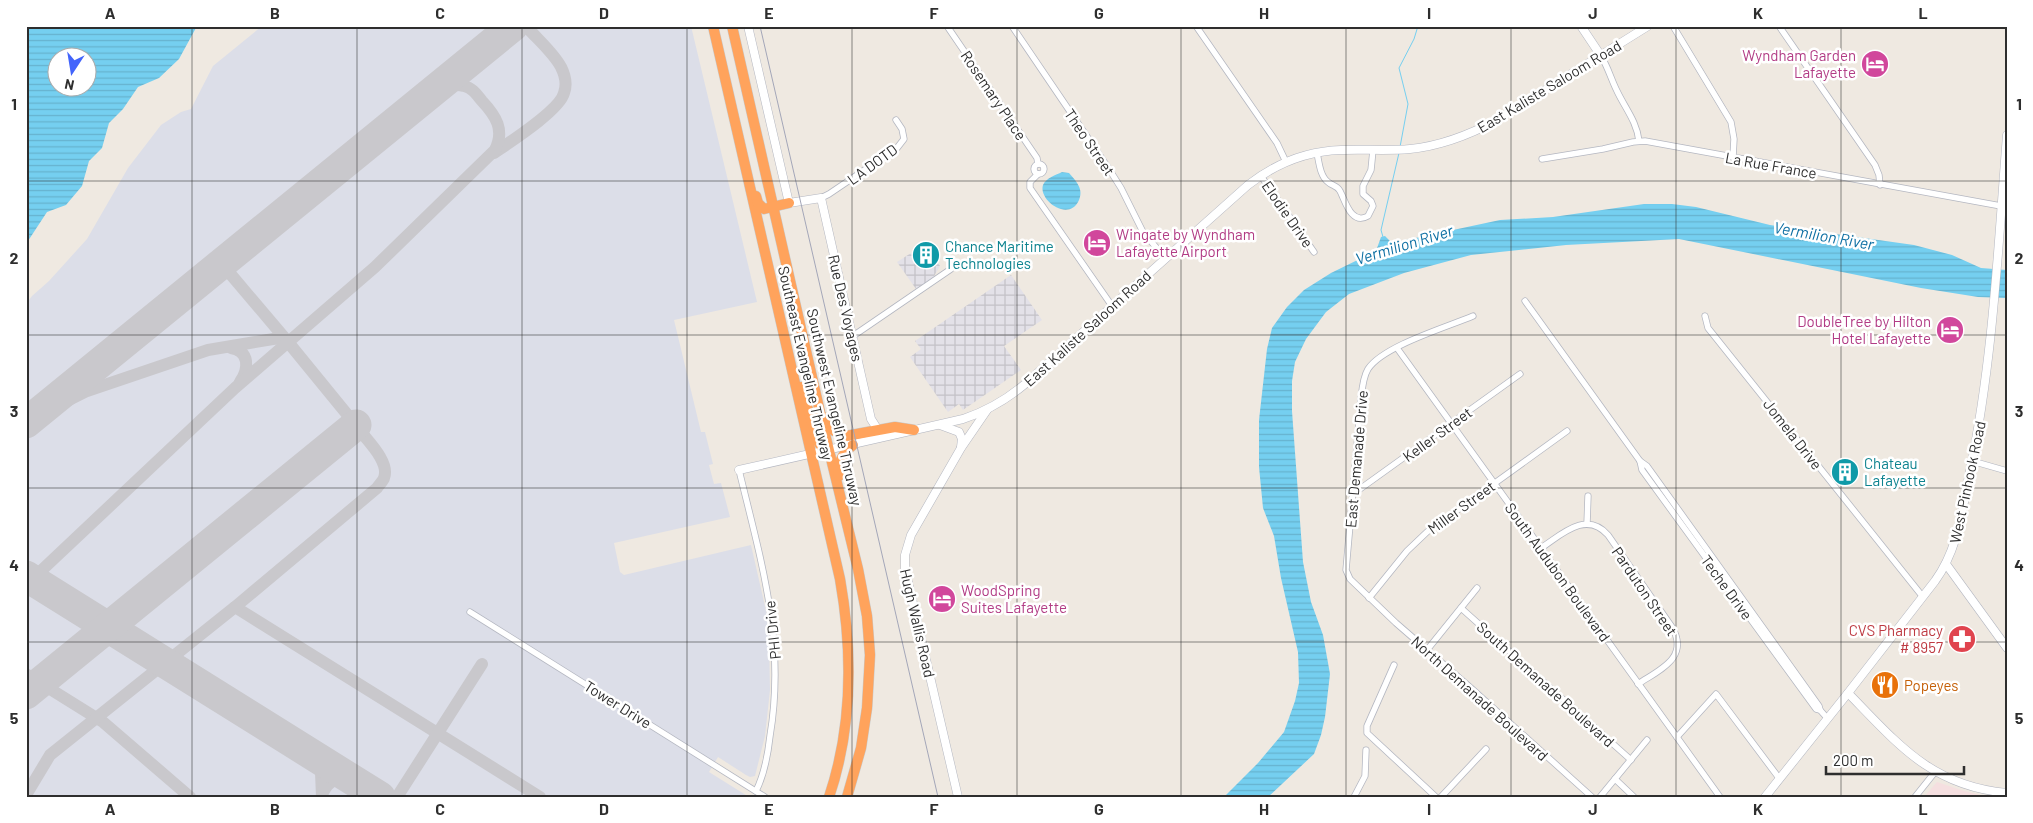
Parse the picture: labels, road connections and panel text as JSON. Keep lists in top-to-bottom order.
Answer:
{
  "streets": {
    "highway": ["Southeast Evangeline Thruway", "Southwest Evangeline Thruway"],
    "main road": [
      "East Kaliste Saloom Road",
      "Rue Des Voyages",
      "West Pinhook Road",
      "Hugh Wallis Road"
    ],
    "street": [
      "Rosemary Place",
      "Theo Street",
      "LA DOTD",
      "La Rue France",
      "Elodie Drive",
      "Keller Street",
      "Jomela Drive",
      "East Demanade Drive",
      "Miller Street",
      "South Audubon Boulevard",
      "Teche Drive",
      "Parduton Street",
      "PHI Drive",
      "South Demanade Boulevard",
      "North Demanade Boulevard",
      "Tower Drive"
    ]
  },
  "crossings": [
    ["East Kaliste Saloom Road", "Rosemary Place"],
    ["East Kaliste Saloom Road", "Theo Street"],
    ["East Kaliste Saloom Road", "Elodie Drive"],
    ["East Kaliste Saloom Road", "Southeast Evangeline Thruway"],
    ["East Kaliste Saloom Road", "Southwest Evangeline Thruway"],
    ["East Kaliste Saloom Road", "Hugh Wallis Road"],
    ["East Kaliste Saloom Road", "PHI Drive"],
    ["LA DOTD", "Rue Des Voyages"],
    ["La Rue France", "West Pinhook Road"],
    ["Southeast Evangeline Thruway", "Southwest Evangeline Thruway"],
    ["Keller Street", "East Demanade Drive"],
    ["Keller Street", "South Audubon Boulevard"],
    ["Jomela Drive", "West Pinhook Road"],
    ["East Demanade Drive", "Miller Street"],
    ["East Demanade Drive", "South Audubon Boulevard"],
    ["East Demanade Drive", "North Demanade Boulevard"],
    ["West Pinhook Road", "Teche Drive"],
    ["Miller Street", "South Audubon Boulevard"],
    ["Miller Street", "North Demanade Boulevard"],
    ["South Audubon Boulevard", "Parduton Street"],
    ["PHI Drive", "Tower Drive"]
  ],
  "water": ["Vermilion River"],
  "places": {
    "hotel": [
      "Wyndham Garden Lafayette",
      "Wingate by Wyndham Lafayette Airport",
      "DoubleTree by Hilton Hotel Lafayette",
      "WoodSpring Suites Lafayette"
    ],
    "building": ["Chance Maritime Technologies", "Chateau Lafayette"],
    "pharmacy": ["CVS Pharmacy # 8957"],
    "restaurant": ["Popeyes"]
  },
  "scale_bar": "200 m",
  "north": "bottom",
  "grid": {
    "columns": [
      "A",
      "B",
      "C",
      "D",
      "E",
      "F",
      "G",
      "H",
      "I",
      "J",
      "K",
      "L"
    ],
    "rows": [
      "1",
      "2",
      "3",
      "4",
      "5"
    ]
  }
}
